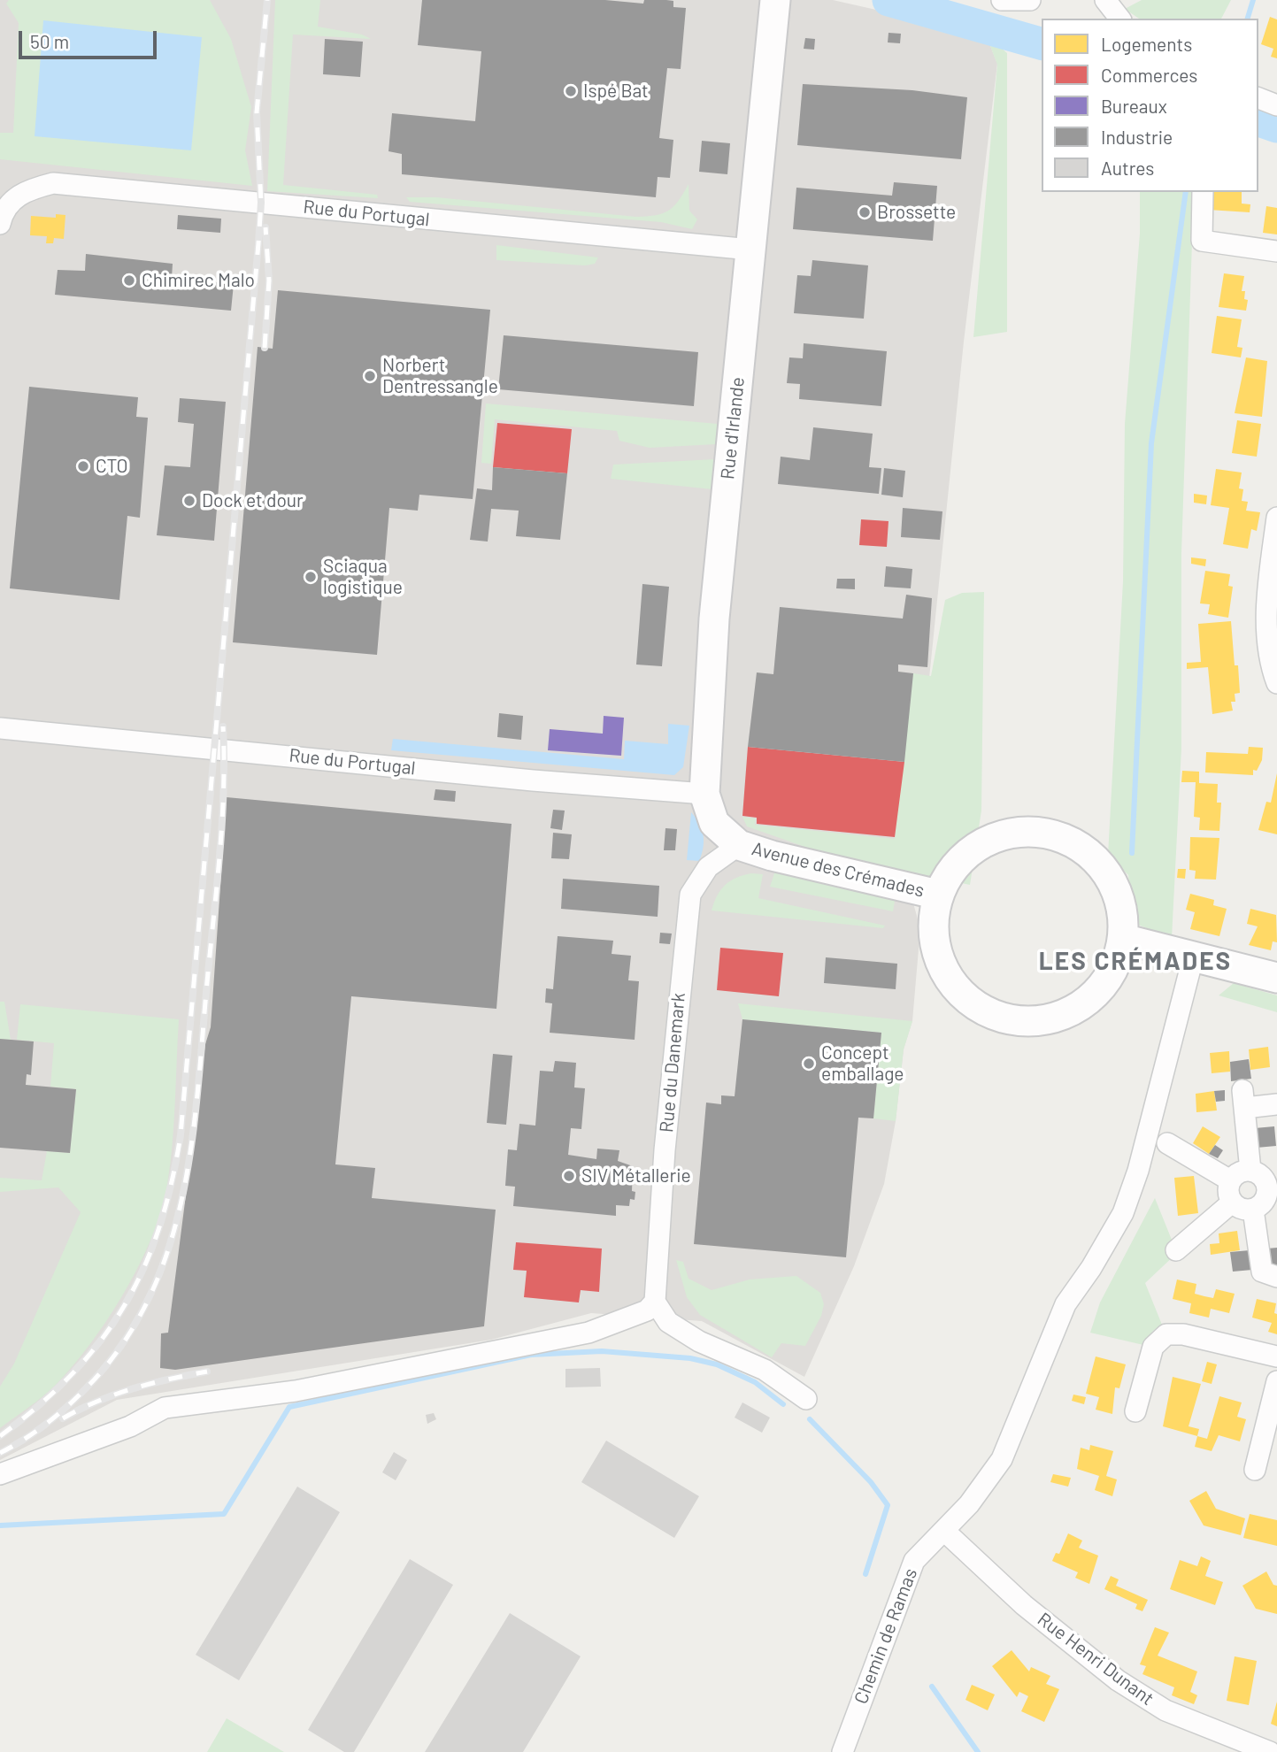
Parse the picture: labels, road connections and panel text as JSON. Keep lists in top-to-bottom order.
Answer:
{
  "streets": {
    "street": [
      "Rue du Portugal",
      "Rue d'Irlande",
      "Avenue des Crémades",
      "Rue du Danemark",
      "Chemin de Ramas",
      "Rue Henri Dunant"
    ]
  },
  "crossings": [
    ["Rue du Portugal", "Rue d'Irlande"],
    ["Rue d'Irlande", "Avenue des Crémades"],
    ["Rue d'Irlande", "Rue du Danemark"],
    ["Avenue des Crémades", "Rue du Danemark"],
    ["Chemin de Ramas", "Rue Henri Dunant"]
  ],
  "districts": ["LES CRÉMADES"],
  "places": [
    "Ispé Bat",
    "Brossette",
    "Chimirec Malo",
    "Norbert Dentressangle",
    "CTO",
    "Dock et dour",
    "Sciaqua logistique",
    "Concept emballage",
    "SIV Métallerie"
  ],
  "legend": [
    "Logements",
    "Commerces",
    "Bureaux",
    "Industrie",
    "Autres"
  ],
  "scale_bar": "50 m"
}
